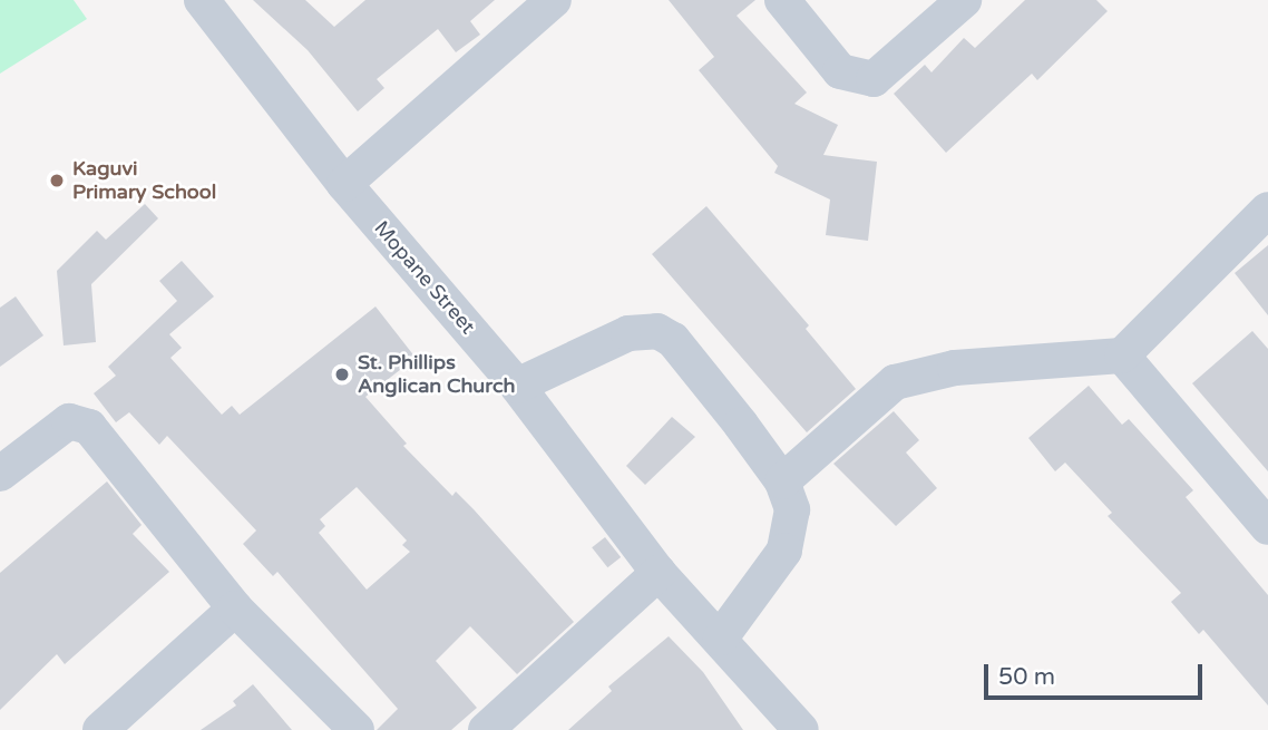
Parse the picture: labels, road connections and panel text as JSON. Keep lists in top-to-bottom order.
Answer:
{
  "streets": {
    "street": ["Mopane Street"]
  },
  "places": ["Kaguvi Primary School", "St. Phillips Anglican Church"],
  "scale_bar": "50 m"
}
